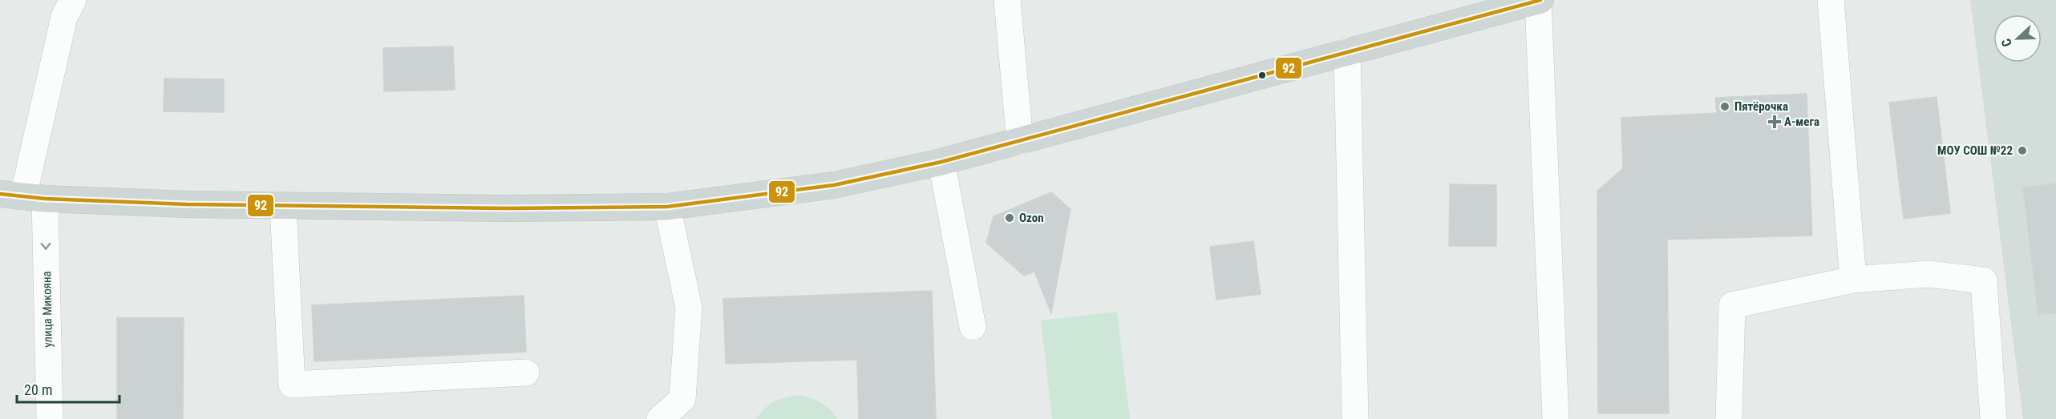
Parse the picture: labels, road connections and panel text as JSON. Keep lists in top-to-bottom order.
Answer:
{
  "streets": {
    "street": ["улица Микояна"]
  },
  "one_way": ["улица Микояна"],
  "places": {
    "other": ["Пятёрочка", "МОУ СОШ №22", "Ozon"],
    "health": ["А-мега"]
  },
  "lines": ["transit line 92"],
  "scale_bar": "20 m",
  "north": "left"
}
